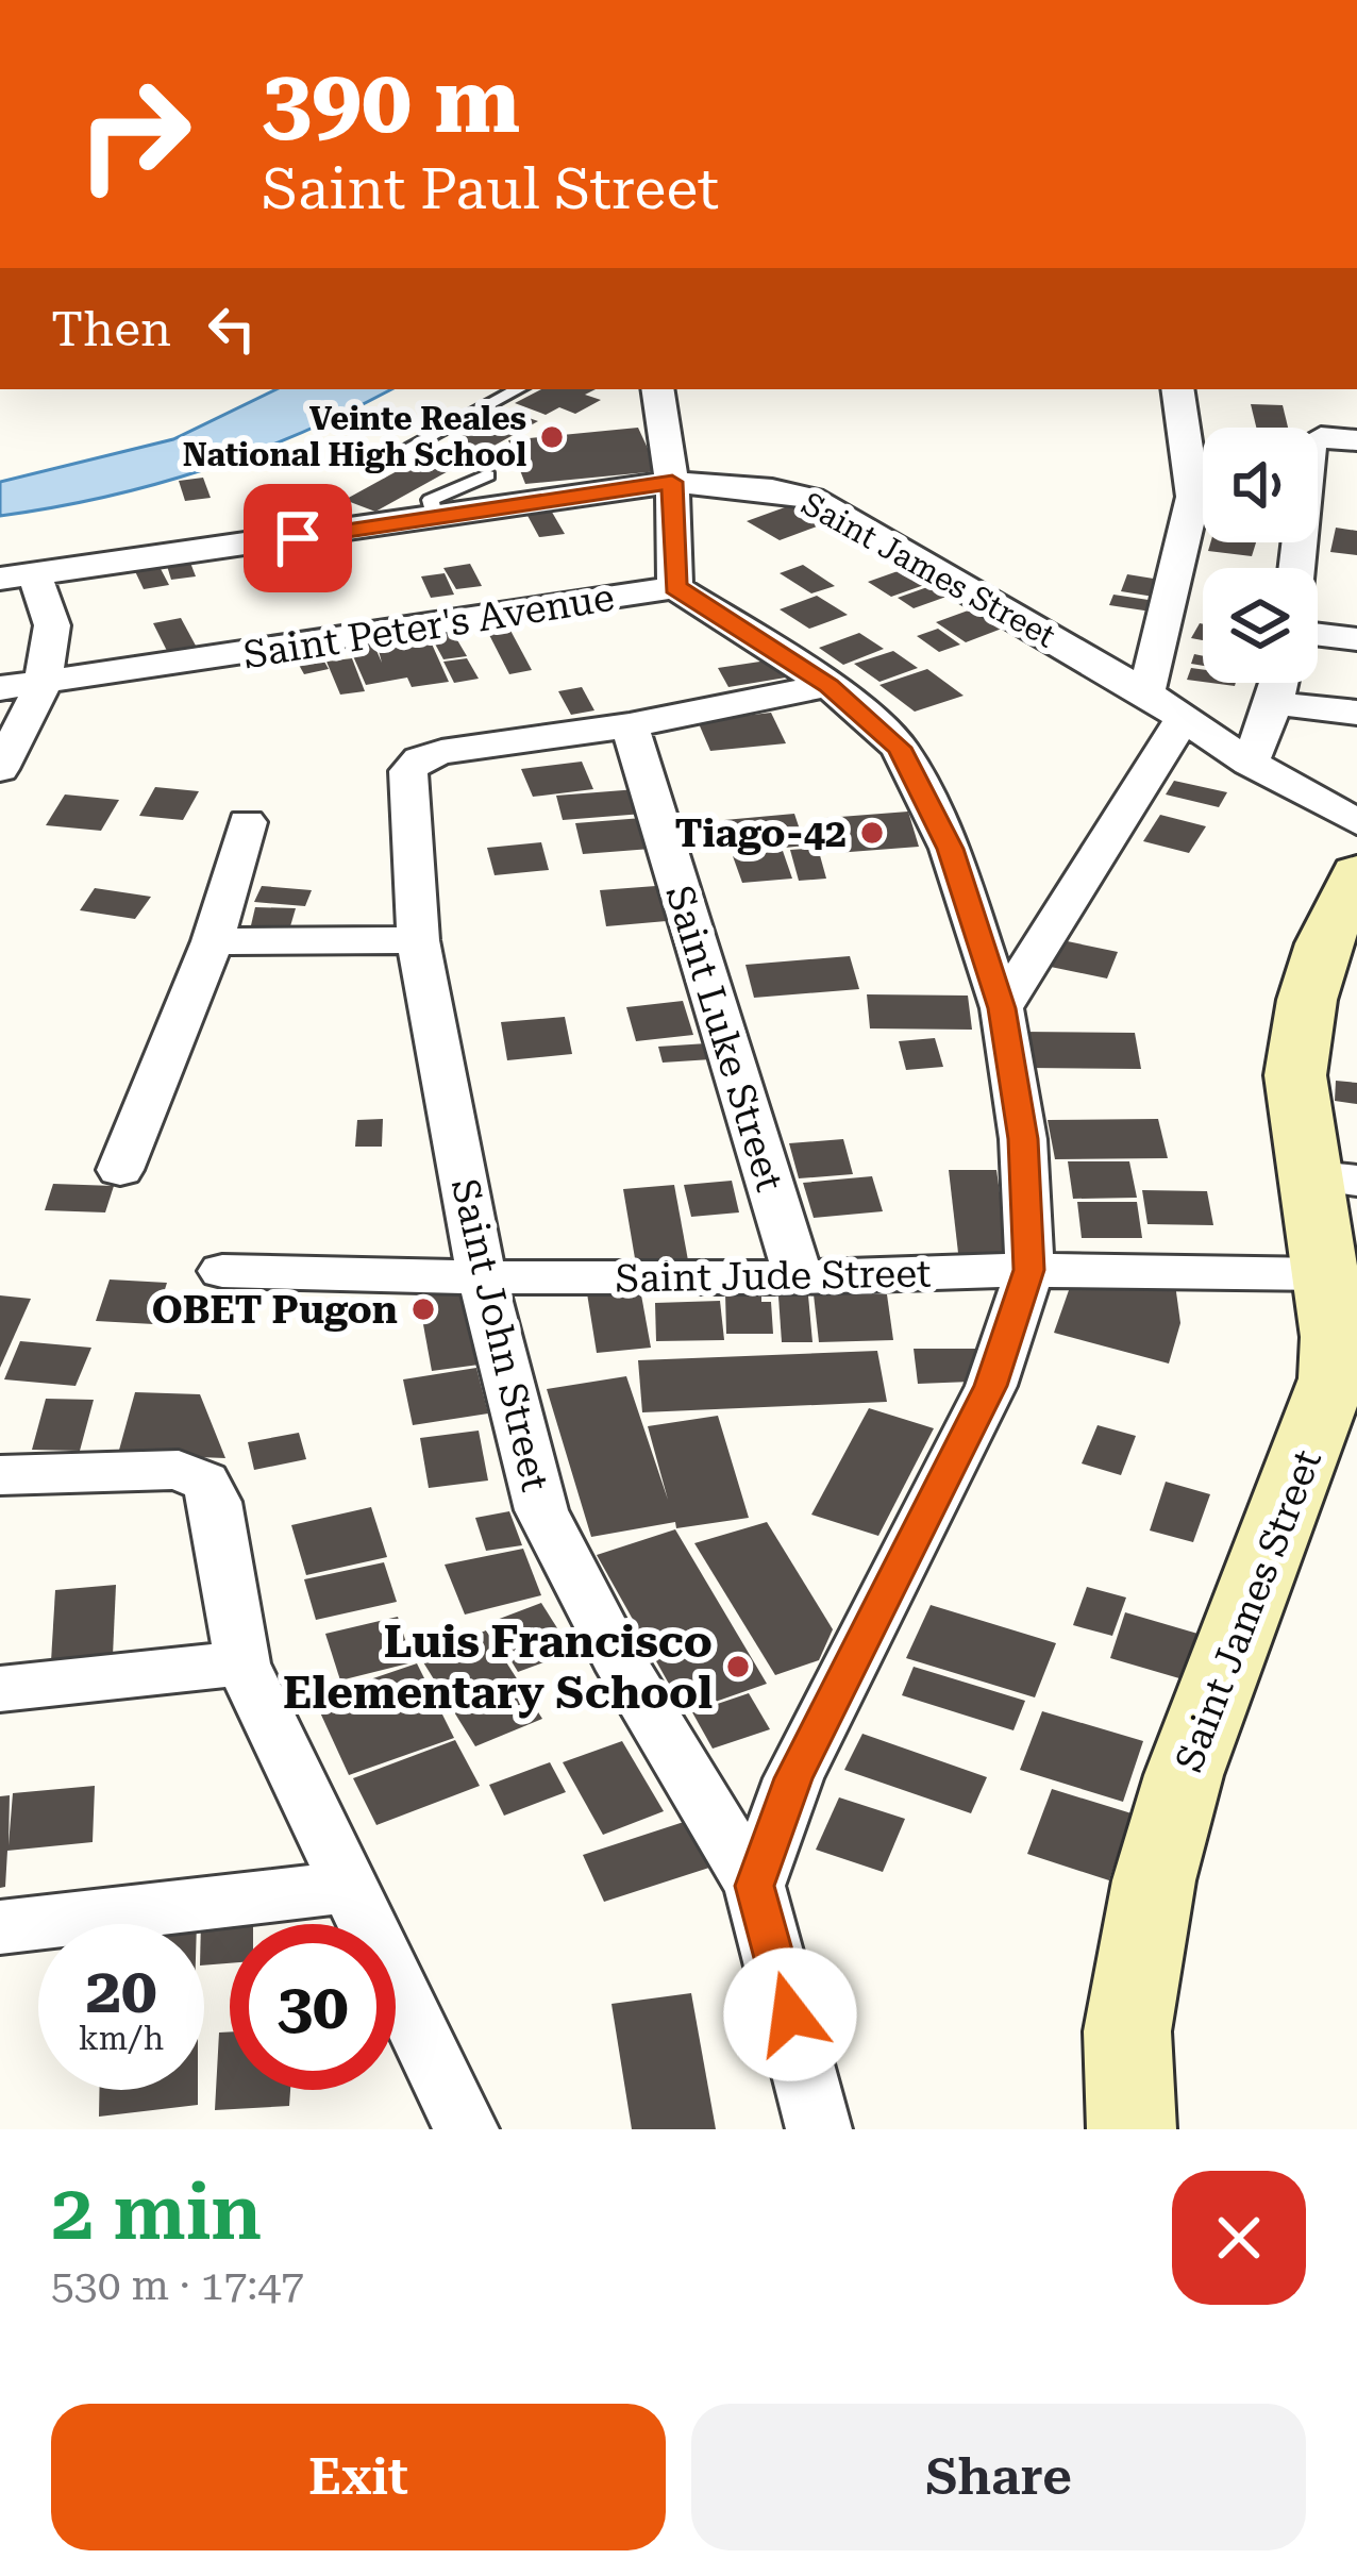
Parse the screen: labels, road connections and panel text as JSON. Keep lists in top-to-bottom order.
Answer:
{
  "streets": {
    "street": [
      "Saint James Street",
      "Saint Peter's Avenue",
      "Saint Luke Street",
      "Saint Jude Street",
      "Saint John Street"
    ]
  },
  "crossings": [
    ["Saint James Street", "Saint Jude Street"],
    ["Saint Luke Street", "Saint Jude Street"],
    ["Saint Luke Street", "Saint John Street"],
    ["Saint Jude Street", "Saint John Street"]
  ],
  "places": [
    "Veinte Reales National High School",
    "Tiago-42",
    "OBET Pugon",
    "Luis Francisco Elementary School"
  ],
  "page": {
    "turn": ["390 m", "Saint Paul Street"],
    "then": "Then",
    "speed": "20 km/h",
    "limit": "30",
    "heading": ["2 min", "530 m · 17:47"],
    "buttons": ["Exit", "Share"]
  }
}
